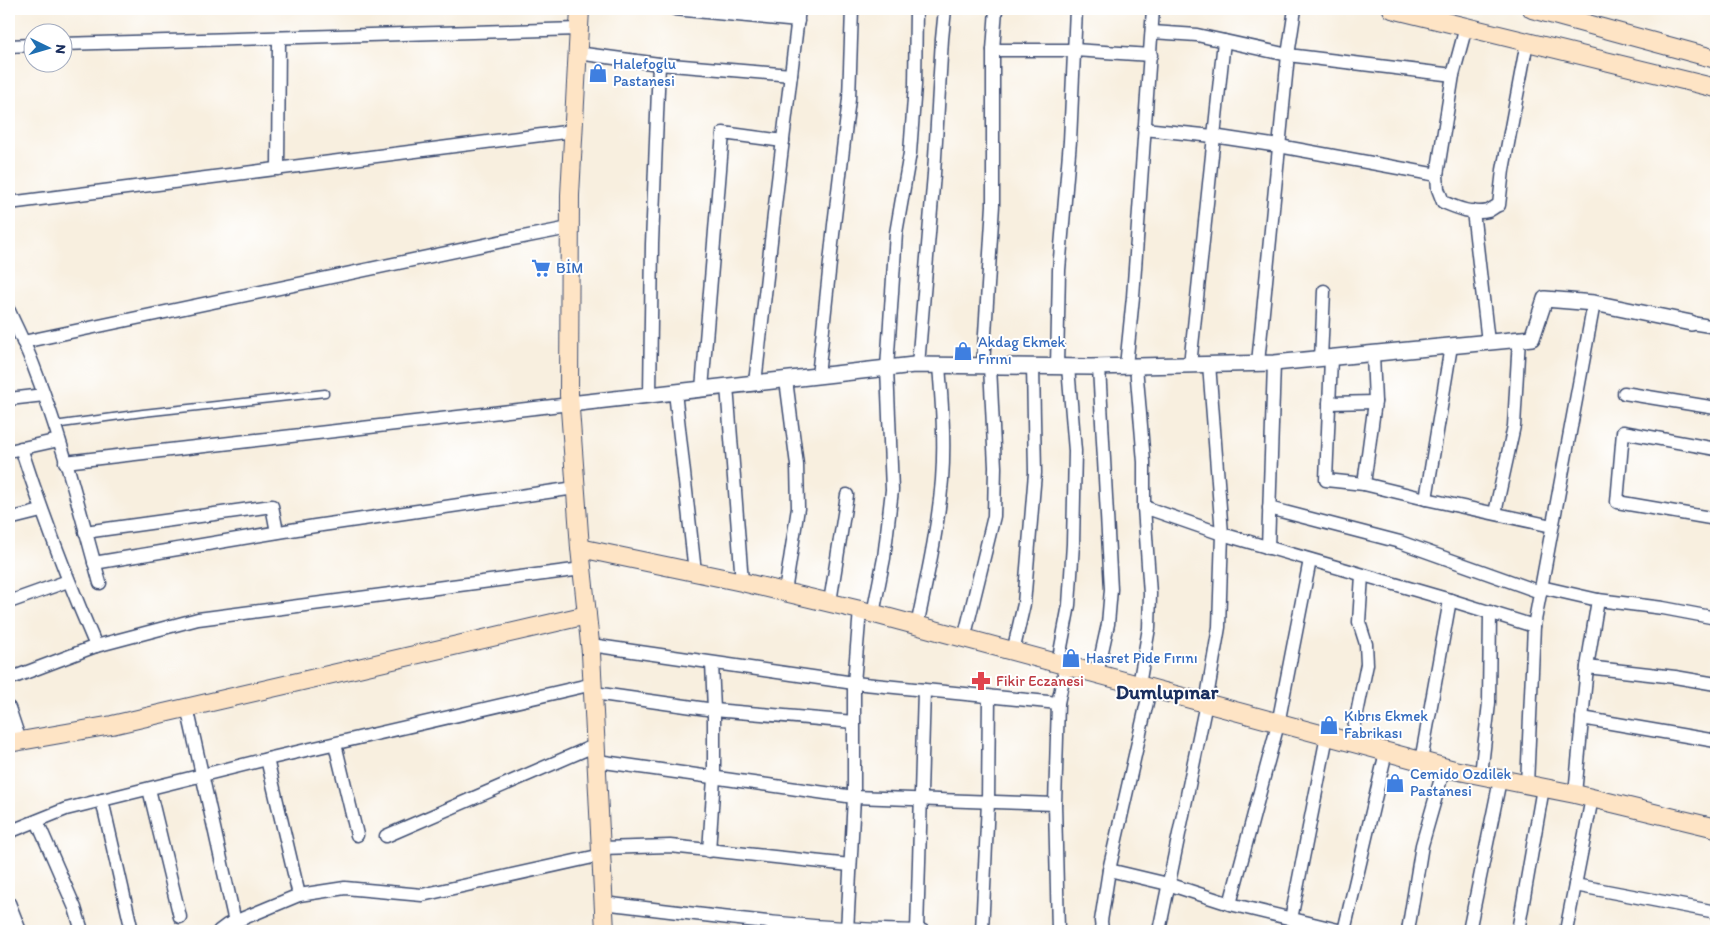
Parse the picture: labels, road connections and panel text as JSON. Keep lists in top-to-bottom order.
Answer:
{
  "districts": ["Dumlupınar"],
  "places": {
    "shop": [
      "Halefoglu Pastanesi",
      "Akdag Ekmek Fırını",
      "Hasret Pide Fırını",
      "Kıbrıs Ekmek Fabrikası",
      "Cemido Ozdilek Pastanesi"
    ],
    "supermarket": ["BİM"],
    "pharmacy": ["Fikir Eczanesi"]
  },
  "north": "right"
}
